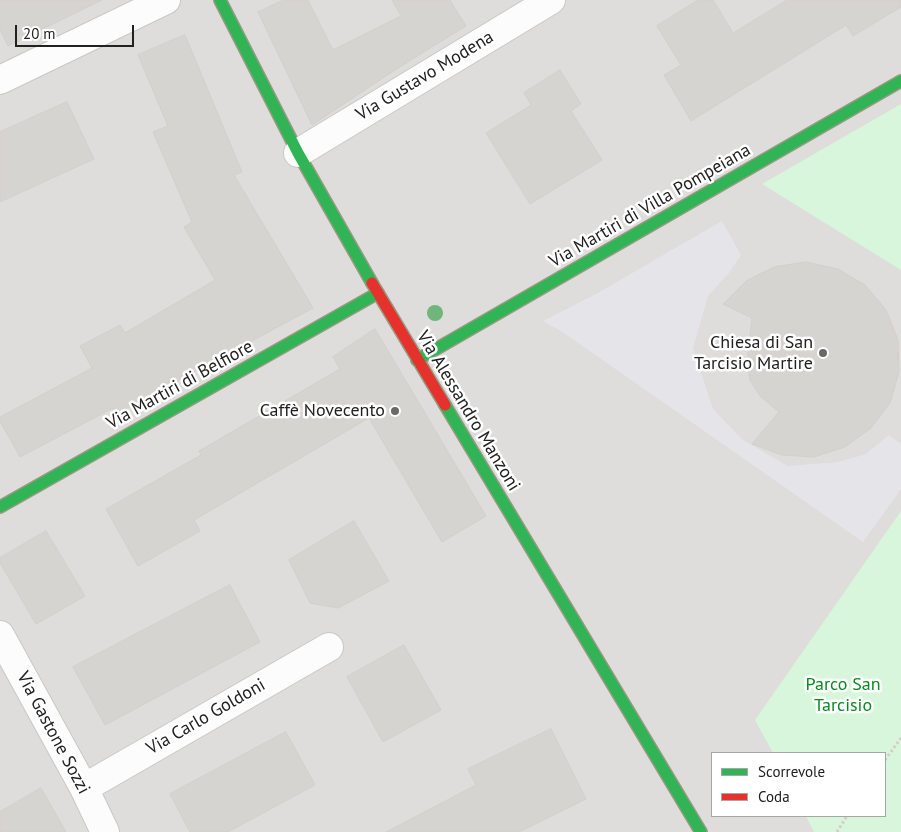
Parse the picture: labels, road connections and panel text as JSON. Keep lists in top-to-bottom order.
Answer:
{
  "streets": {
    "street": [
      "Via Gustavo Modena",
      "Via Martiri di Villa Pompeiana",
      "Via Martiri di Belfiore",
      "Via Alessandro Manzoni",
      "Via Carlo Goldoni",
      "Via Gastone Sozzi"
    ]
  },
  "crossings": [
    ["Via Gustavo Modena", "Via Alessandro Manzoni"],
    ["Via Martiri di Villa Pompeiana", "Via Alessandro Manzoni"],
    ["Via Martiri di Belfiore", "Via Alessandro Manzoni"],
    ["Via Carlo Goldoni", "Via Gastone Sozzi"]
  ],
  "parks": ["Parco San Tarcisio"],
  "places": ["Chiesa di San Tarcisio Martire", "Caffè Novecento"],
  "legend": ["Scorrevole", "Coda"],
  "scale_bar": "20 m"
}
